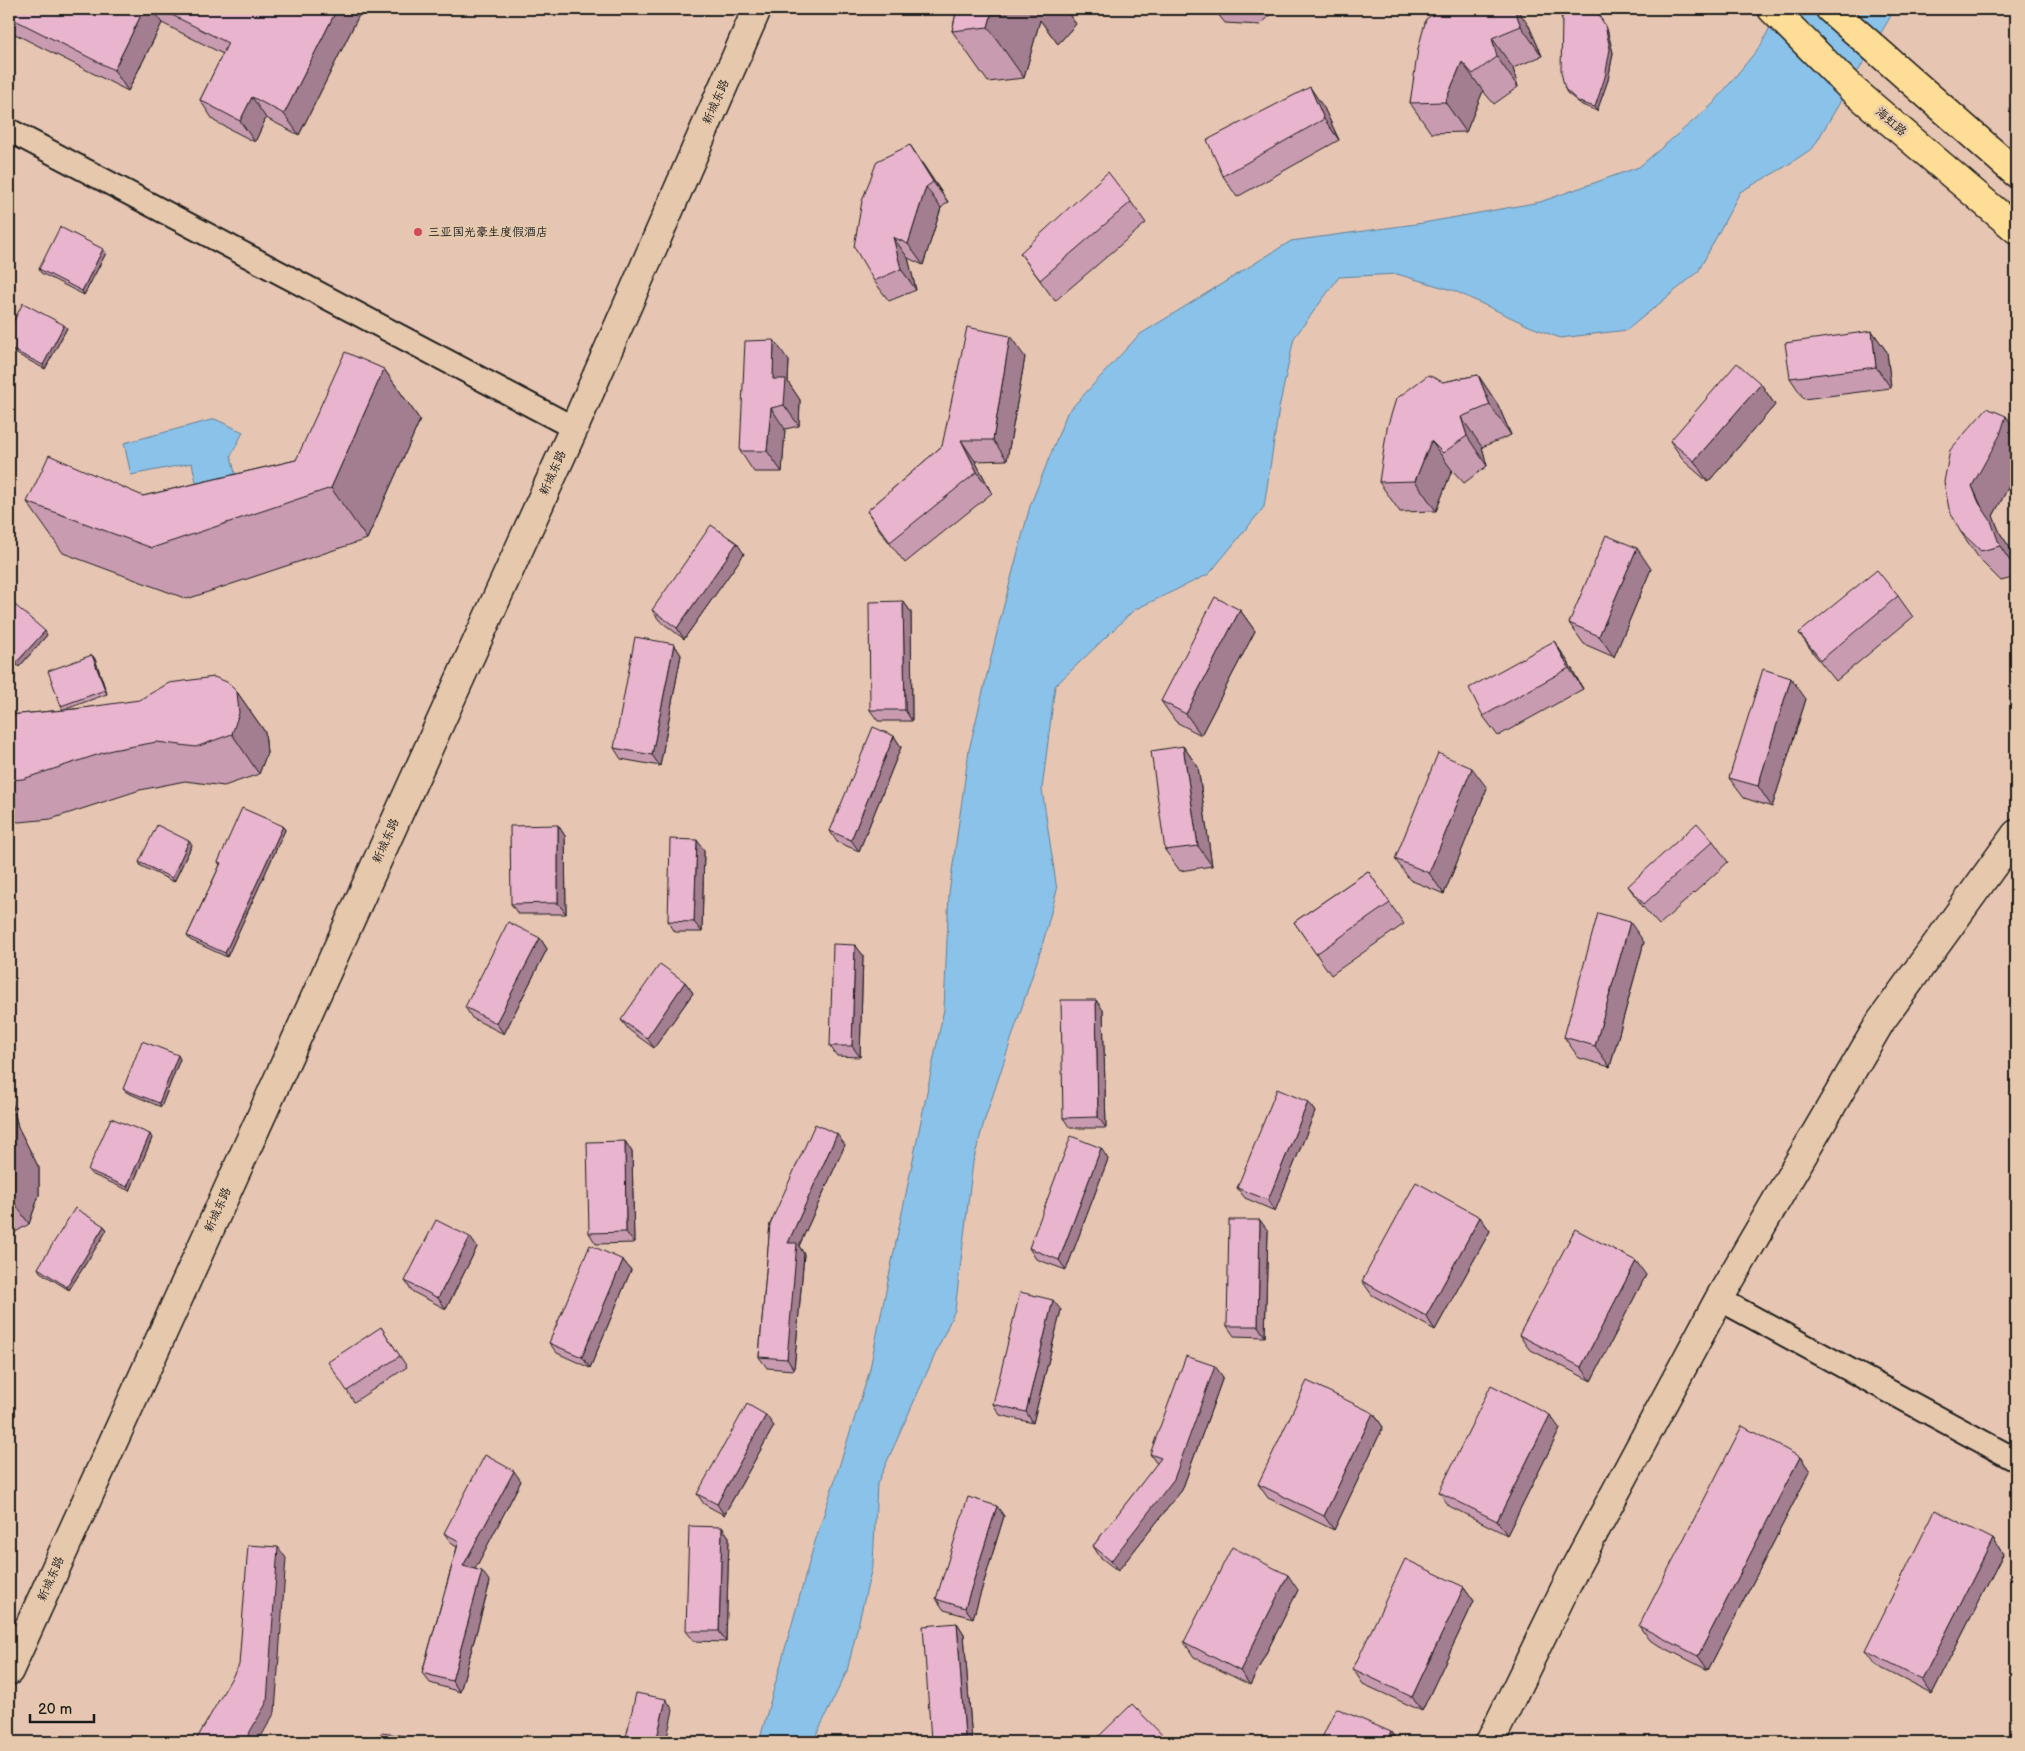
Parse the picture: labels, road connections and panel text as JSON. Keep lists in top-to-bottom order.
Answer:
{
  "streets": {
    "main road": ["新城东路", "海虹路"]
  },
  "places": ["三亚国光豪生度假酒店"],
  "scale_bar": "20 m"
}
